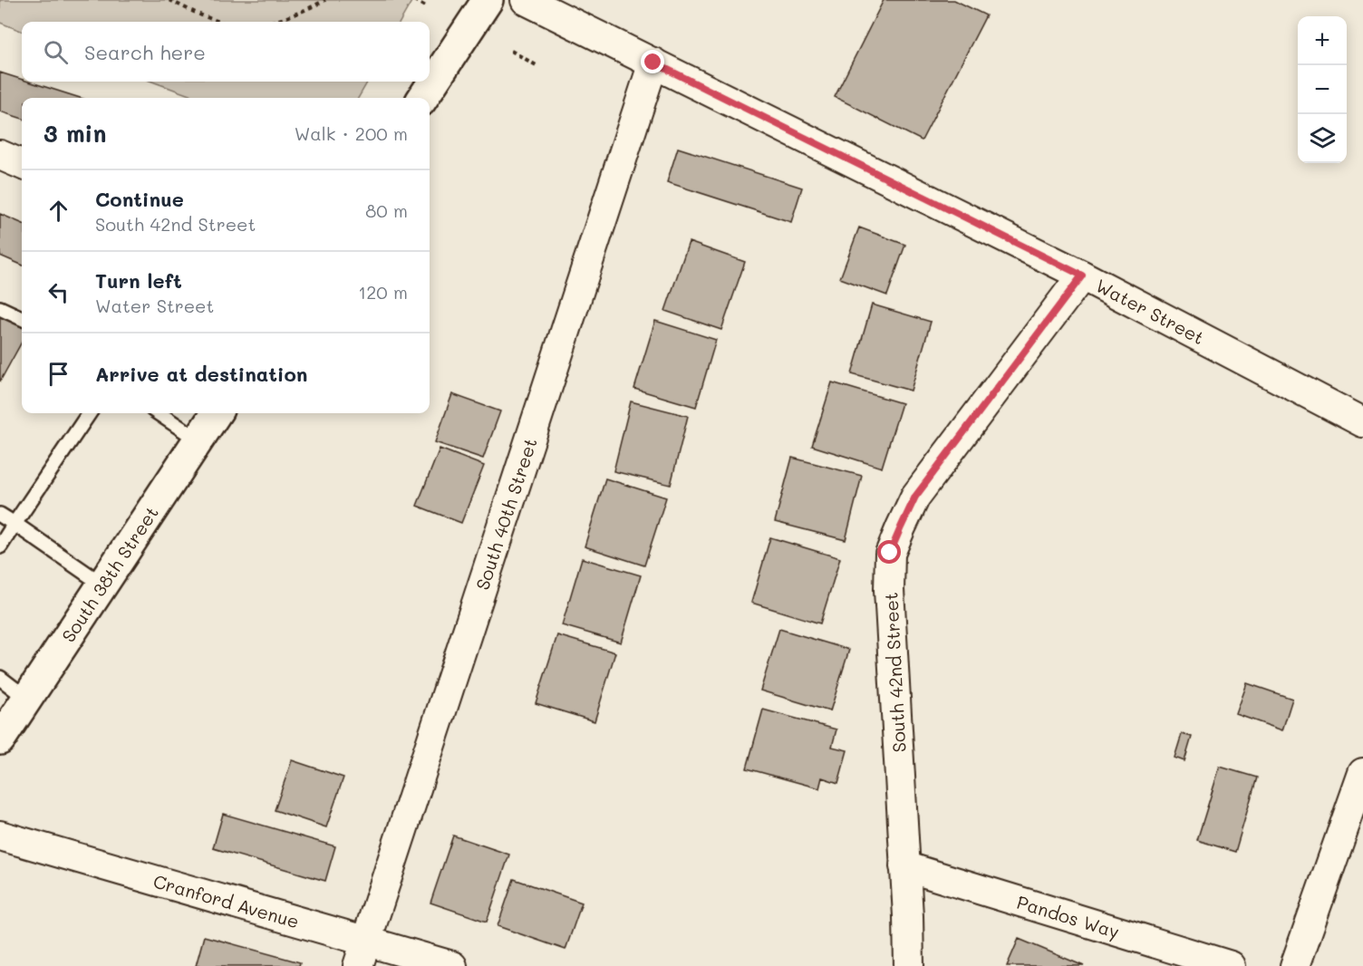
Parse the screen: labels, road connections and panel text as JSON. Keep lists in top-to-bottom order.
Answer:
{
  "streets": {
    "main road": ["South 38th Street"],
    "street": [
      "Water Street",
      "South 40th Street",
      "South 42nd Street",
      "Cranford Avenue",
      "Pandos Way"
    ]
  },
  "crossings": [
    ["Water Street", "South 40th Street"],
    ["Water Street", "South 42nd Street"],
    ["South 40th Street", "Cranford Avenue"],
    ["South 42nd Street", "Pandos Way"]
  ],
  "page": {
    "map_buttons": ["+", "−"],
    "search": "Search here",
    "heading": ["3 min", "Walk · 200 m"],
    "list": [
      ["Continue", "South 42nd Street", "80 m"],
      ["Turn left", "Water Street", "120 m"],
      "Arrive at destination"
    ]
  }
}
